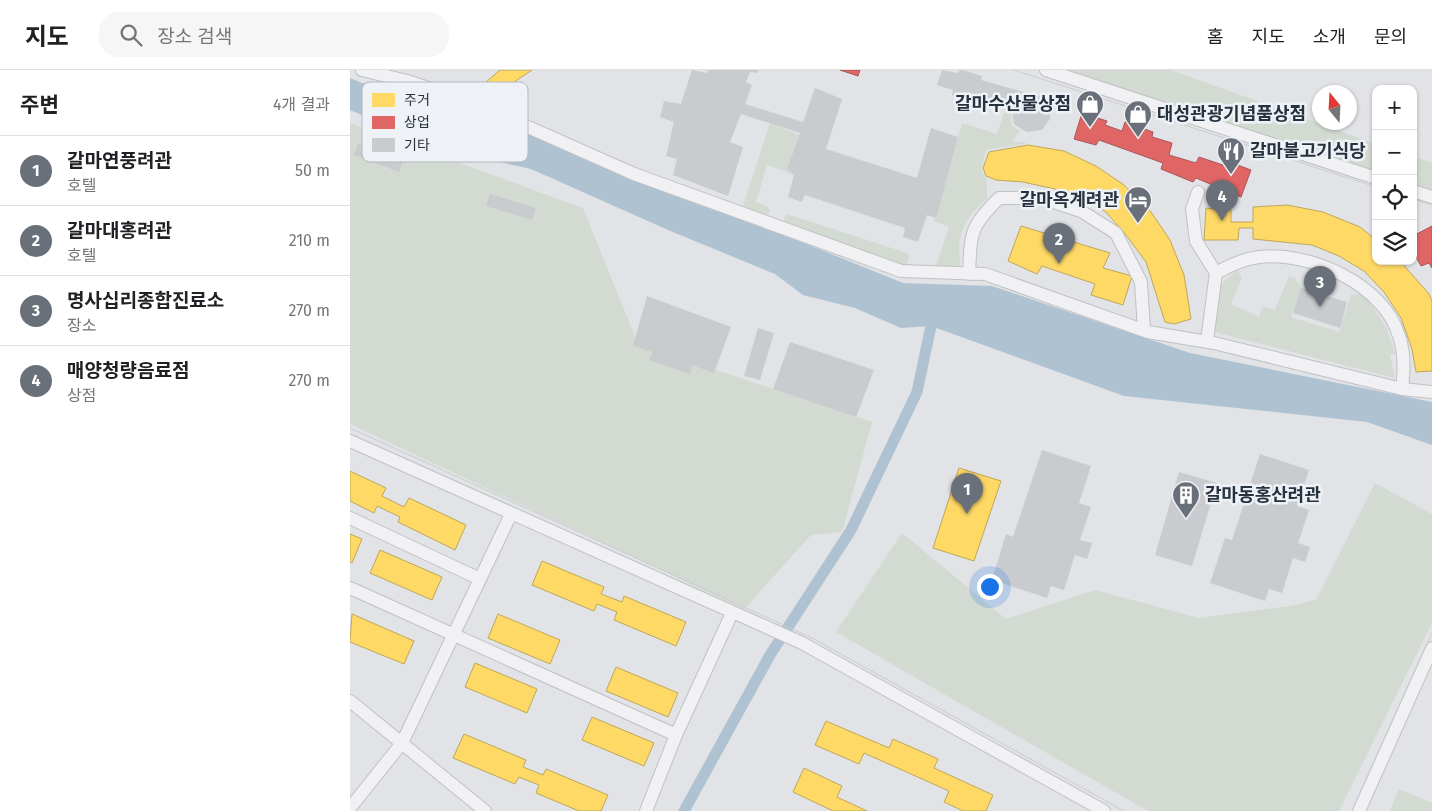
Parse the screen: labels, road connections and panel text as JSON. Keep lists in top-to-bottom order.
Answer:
{
  "places": {
    "shop": ["갈마수산물상점", "대성관광기념품상점"],
    "restaurant": ["갈마불고기식당"],
    "hotel": ["갈마옥계려관"],
    "building": ["갈마동홍산려관"]
  },
  "legend": ["주거", "상업", "기타"],
  "north": "top",
  "page": {
    "header": "지도",
    "search": "장소 검색",
    "nav": [
      "홈",
      "지도",
      "소개",
      "문의"
    ],
    "heading": ["주변", "4개 결과"],
    "map_buttons": ["+", "−"],
    "list": [
      {
        "mark": "1",
        "name": "갈마연풍려관",
        "note": "호텔",
        "value": "50 m"
      },
      {
        "mark": "2",
        "name": "갈마대홍려관",
        "note": "호텔",
        "value": "210 m"
      },
      {
        "mark": "3",
        "name": "명사십리종합진료소",
        "note": "장소",
        "value": "270 m"
      },
      {
        "mark": "4",
        "name": "매양청량음료점",
        "note": "상점",
        "value": "270 m"
      }
    ],
    "pins": [
      "4",
      "2",
      "3",
      "1"
    ]
  }
}
